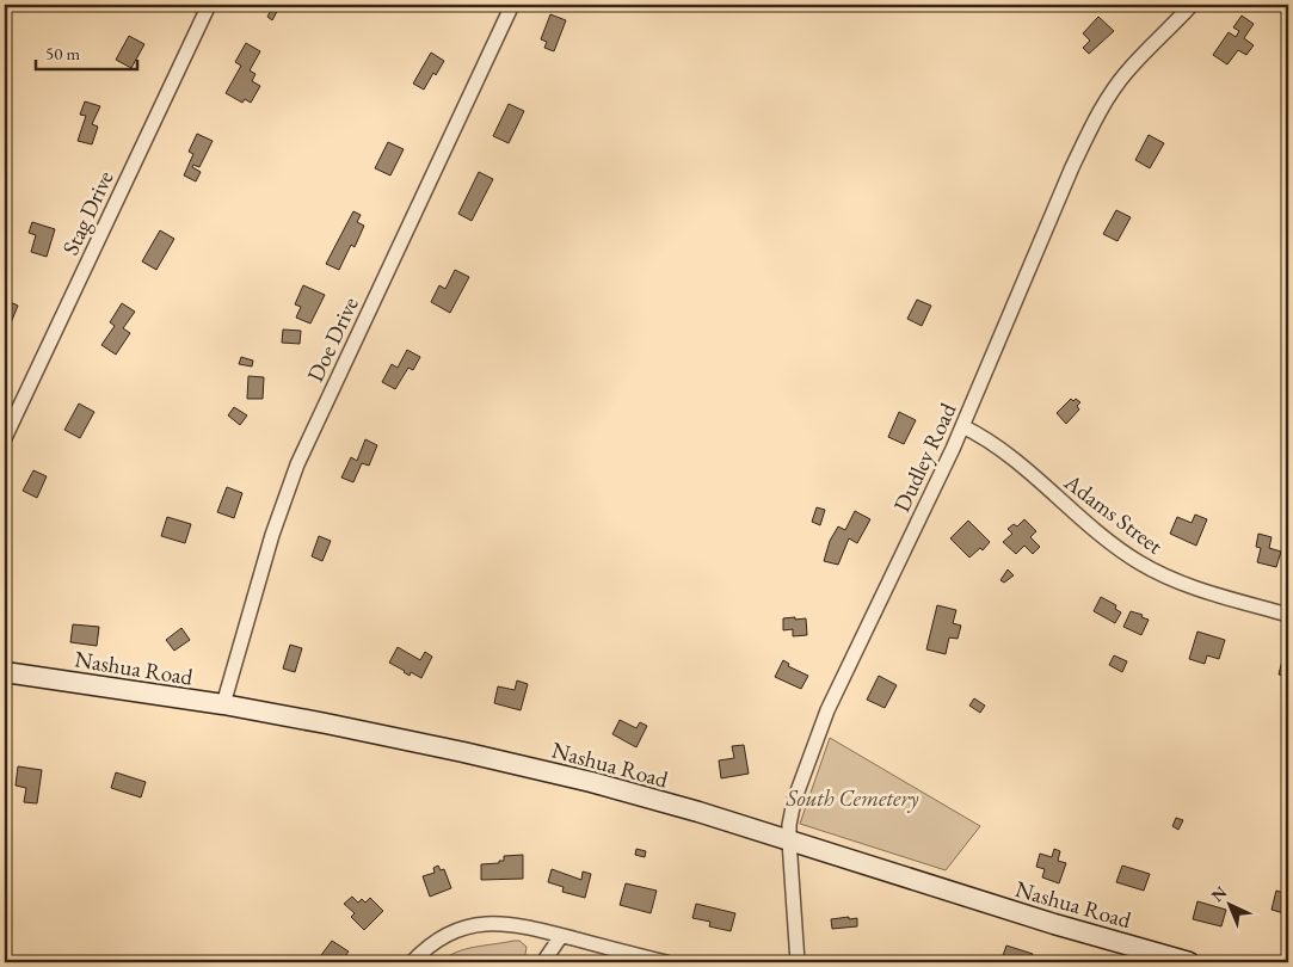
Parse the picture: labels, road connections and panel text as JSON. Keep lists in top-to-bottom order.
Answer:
{
  "streets": {
    "main road": ["Nashua Road"],
    "street": [
      "Stag Drive",
      "Doe Drive",
      "Dudley Road",
      "Adams Street"
    ]
  },
  "crossings": [
    ["Doe Drive", "Nashua Road"],
    ["Dudley Road", "Adams Street"],
    ["Dudley Road", "Nashua Road"]
  ],
  "parks": ["South Cemetery"],
  "scale_bar": "50 m",
  "north": "top left"
}
